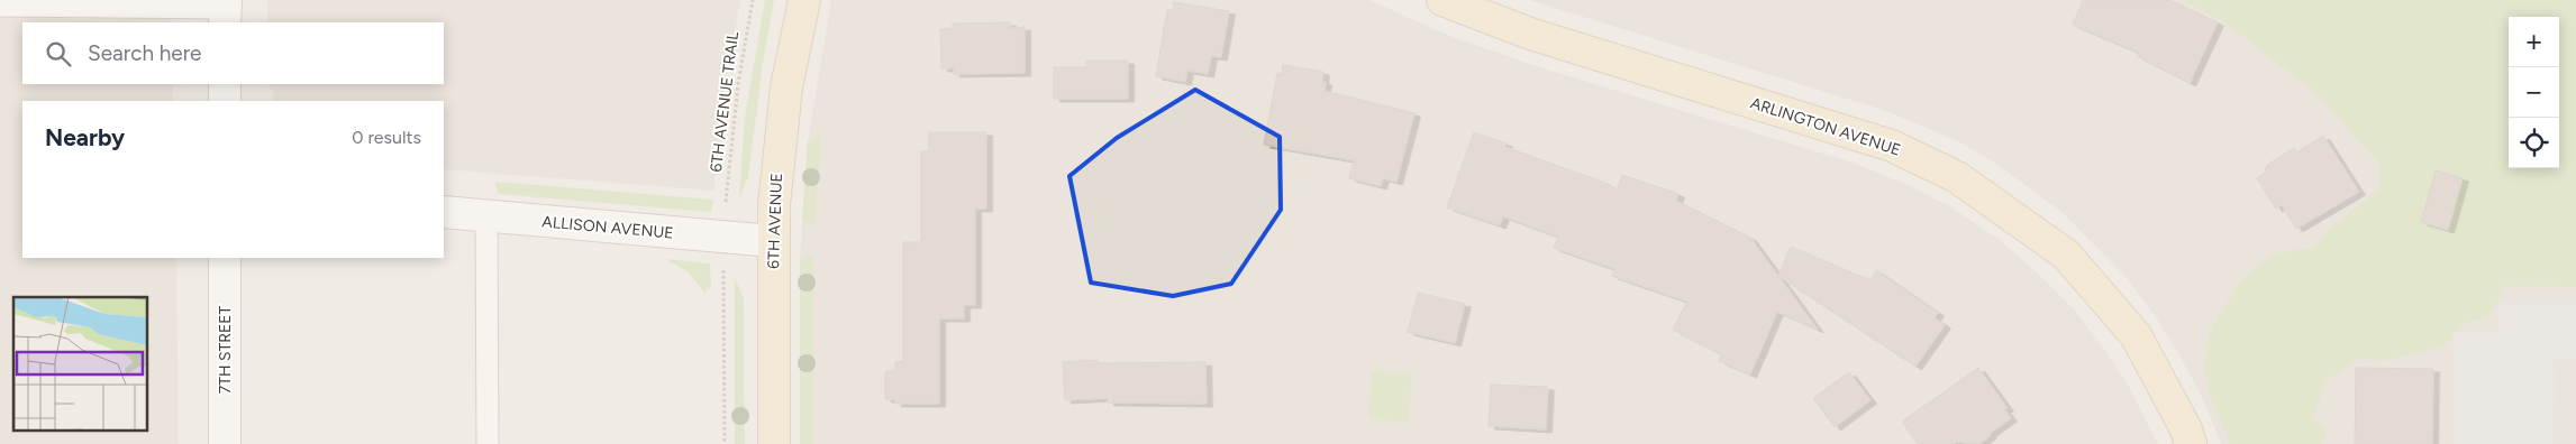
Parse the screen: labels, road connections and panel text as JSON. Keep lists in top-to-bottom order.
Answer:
{
  "streets": {
    "main road": ["ARLINGTON AVENUE", "6TH AVENUE"],
    "street": ["ALLISON AVENUE", "7TH STREET"],
    "path": ["6TH AVENUE TRAIL"]
  },
  "crossings": [
    ["6TH AVENUE", "ALLISON AVENUE"]
  ],
  "page": {
    "map_buttons": ["+", "−"],
    "search": "Search here",
    "heading": ["Nearby", "0 results"]
  }
}
